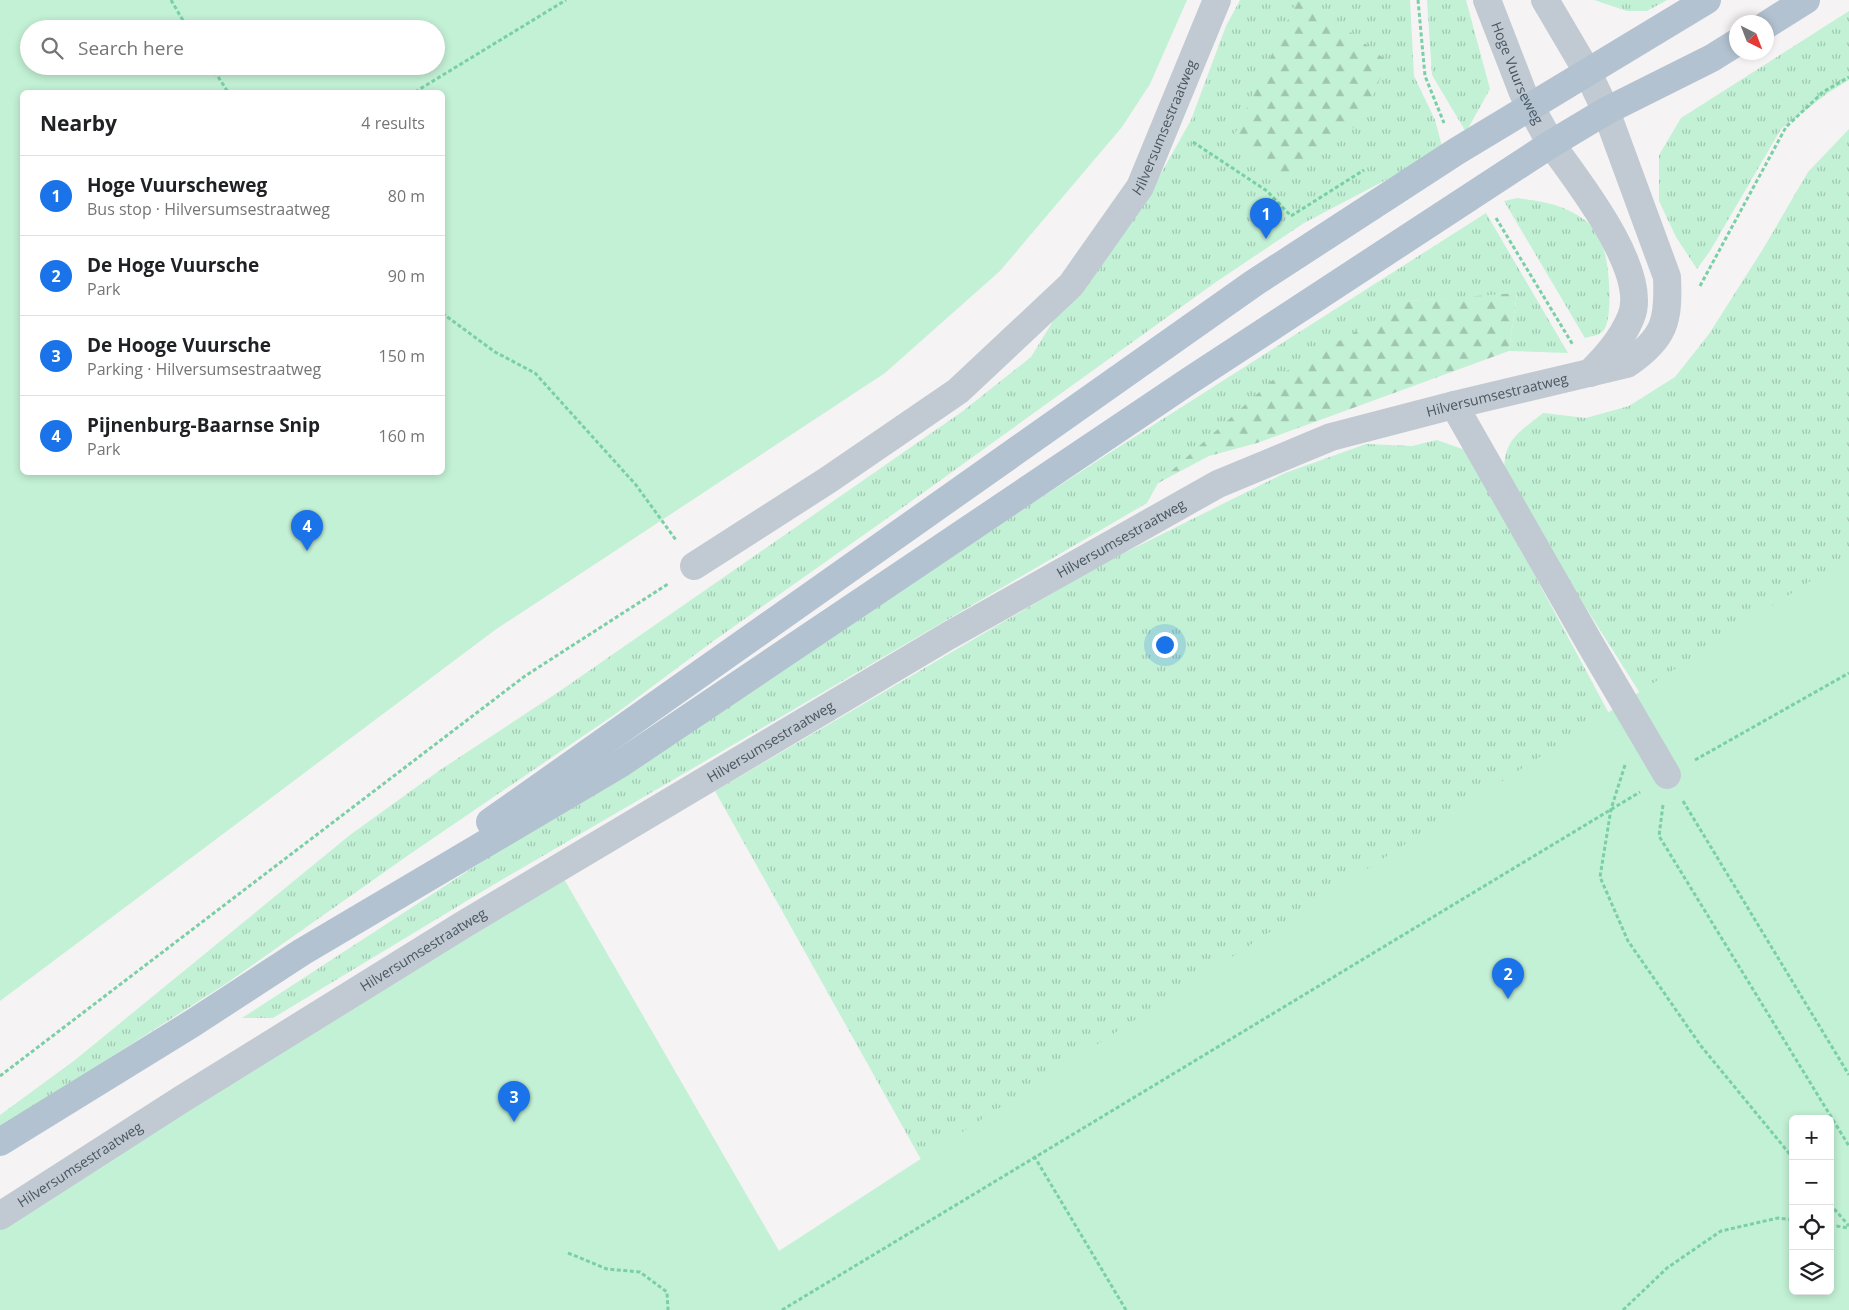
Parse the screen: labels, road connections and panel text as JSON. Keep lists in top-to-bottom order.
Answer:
{
  "streets": {
    "street": ["Hoge Vuurseweg", "Hilversumsestraatweg"]
  },
  "north": "bottom right",
  "page": {
    "search": "Search here",
    "heading": ["Nearby", "4 results"],
    "list": [
      {
        "mark": "1",
        "name": "Hoge Vuurscheweg",
        "note": "Bus stop · Hilversumsestraatweg",
        "value": "80 m"
      },
      {
        "mark": "2",
        "name": "De Hoge Vuursche",
        "note": "Park",
        "value": "90 m"
      },
      {
        "mark": "3",
        "name": "De Hooge Vuursche",
        "note": "Parking · Hilversumsestraatweg",
        "value": "150 m"
      },
      {
        "mark": "4",
        "name": "Pijnenburg-Baarnse Snip",
        "note": "Park",
        "value": "160 m"
      }
    ],
    "pins": [
      "1",
      "4",
      "2",
      "3"
    ],
    "map_buttons": ["+", "−"]
  }
}
